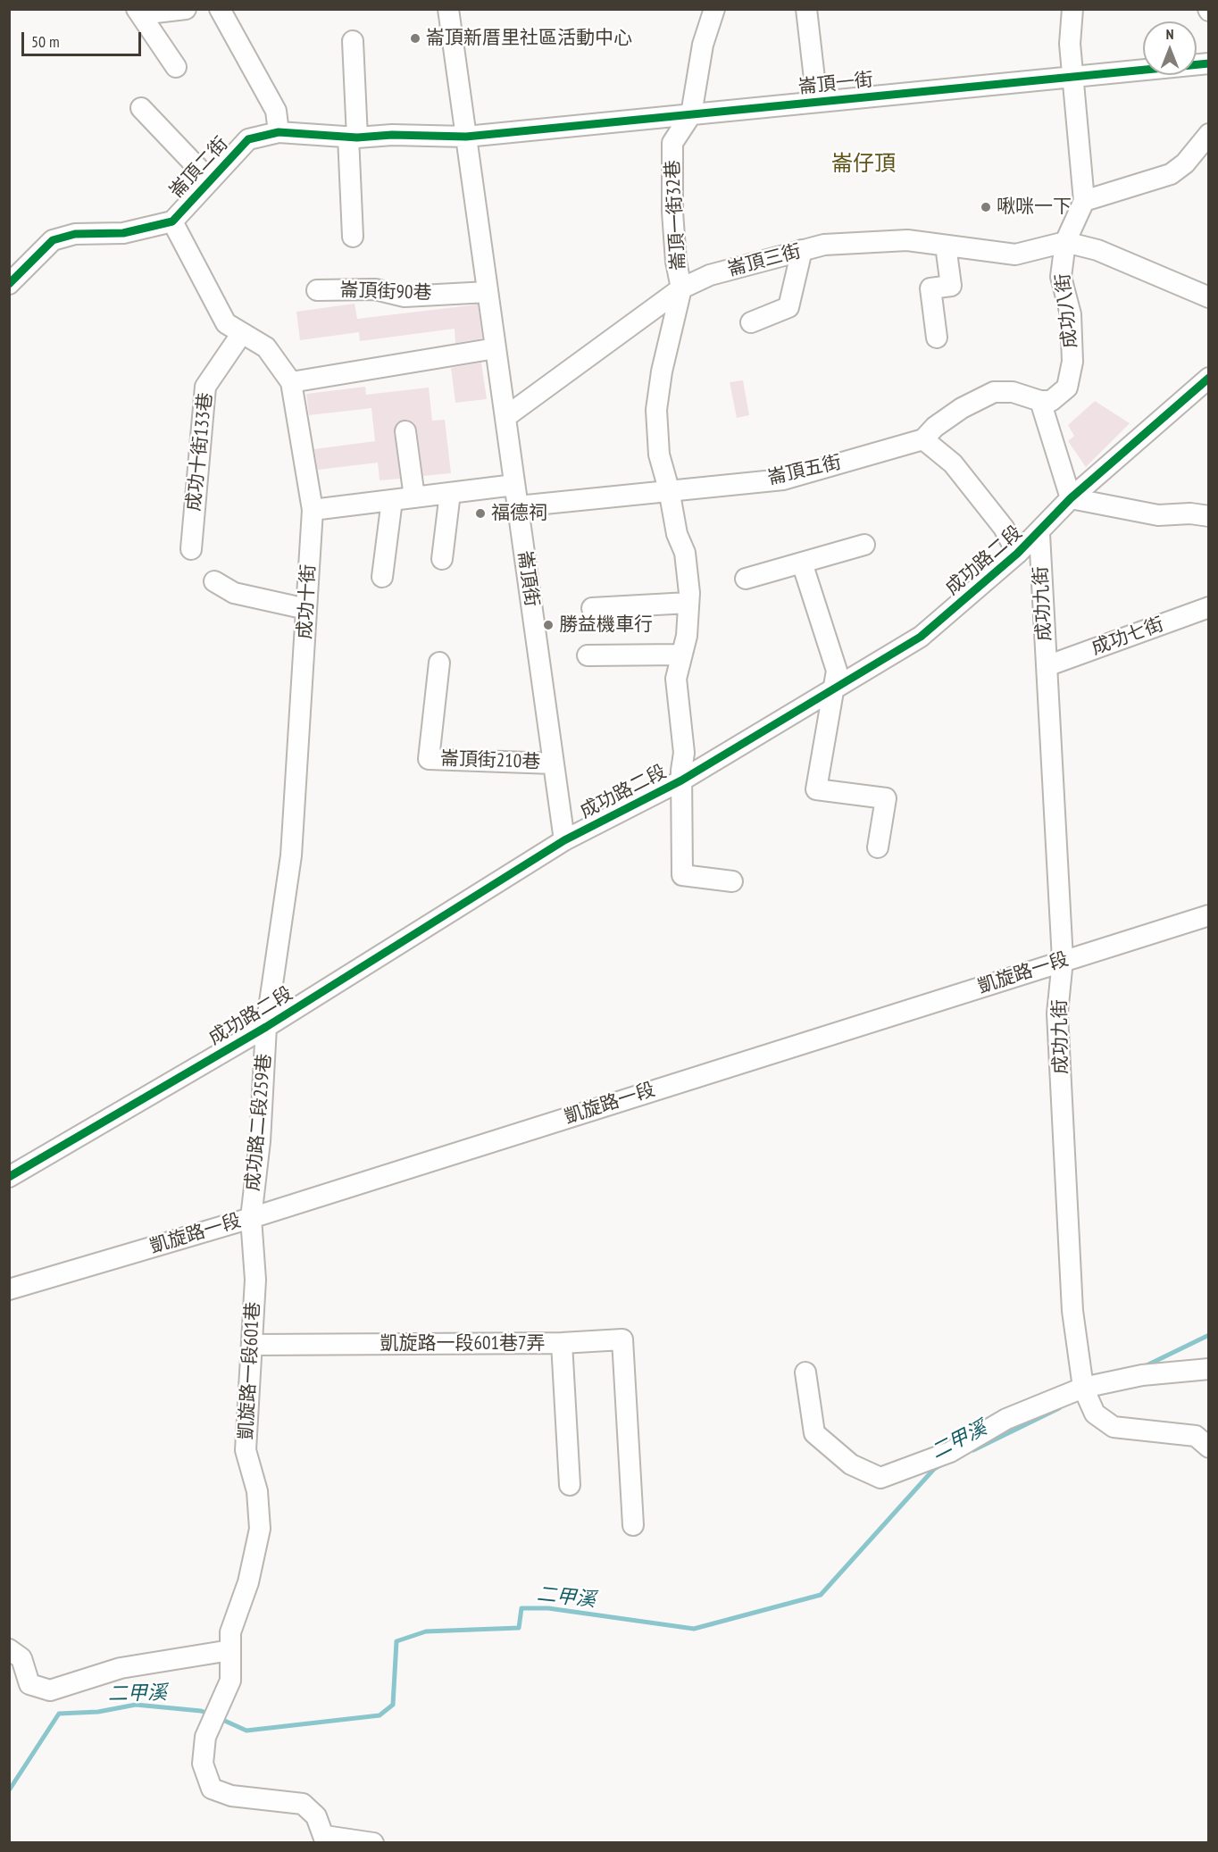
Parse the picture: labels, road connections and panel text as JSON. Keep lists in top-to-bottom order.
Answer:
{
  "streets": {
    "street": [
      "崙頂一街",
      "崙頂二街",
      "崙頂一街32巷",
      "崙頂三街",
      "崙頂街90巷",
      "成功八街",
      "成功十街133巷",
      "崙頂五街",
      "成功路二段",
      "崙頂街",
      "成功十街",
      "成功九街",
      "成功七街",
      "崙頂街210巷",
      "凱旋路一段",
      "成功路二段259巷",
      "凱旋路一段601巷7弄",
      "凱旋路一段601巷"
    ]
  },
  "crossings": [
    ["崙頂一街", "崙頂二街"],
    ["崙頂一街", "崙頂一街32巷"],
    ["崙頂一街", "成功八街"],
    ["崙頂一街", "崙頂街"],
    ["崙頂二街", "崙頂街"],
    ["崙頂二街", "成功十街"],
    ["崙頂一街32巷", "崙頂三街"],
    ["崙頂三街", "成功八街"],
    ["崙頂三街", "崙頂街"],
    ["崙頂街90巷", "崙頂街"],
    ["成功八街", "崙頂五街"],
    ["成功十街133巷", "成功十街"],
    ["崙頂五街", "崙頂街"],
    ["成功路二段", "崙頂街"],
    ["成功路二段", "成功十街"],
    ["成功路二段", "成功九街"],
    ["成功路二段", "成功路二段259巷"],
    ["崙頂街", "崙頂街210巷"],
    ["成功十街", "成功路二段259巷"],
    ["成功九街", "成功七街"],
    ["成功九街", "凱旋路一段"],
    ["凱旋路一段", "成功路二段259巷"],
    ["凱旋路一段", "凱旋路一段601巷"],
    ["成功路二段259巷", "凱旋路一段601巷"],
    ["凱旋路一段601巷7弄", "凱旋路一段601巷"]
  ],
  "districts": ["崙仔頂"],
  "water": ["二甲溪"],
  "places": [
    "崙頂新厝里社區活動中心",
    "啾咪一下",
    "福德祠",
    "勝益機車行"
  ],
  "scale_bar": "50 m",
  "north": "top"
}
